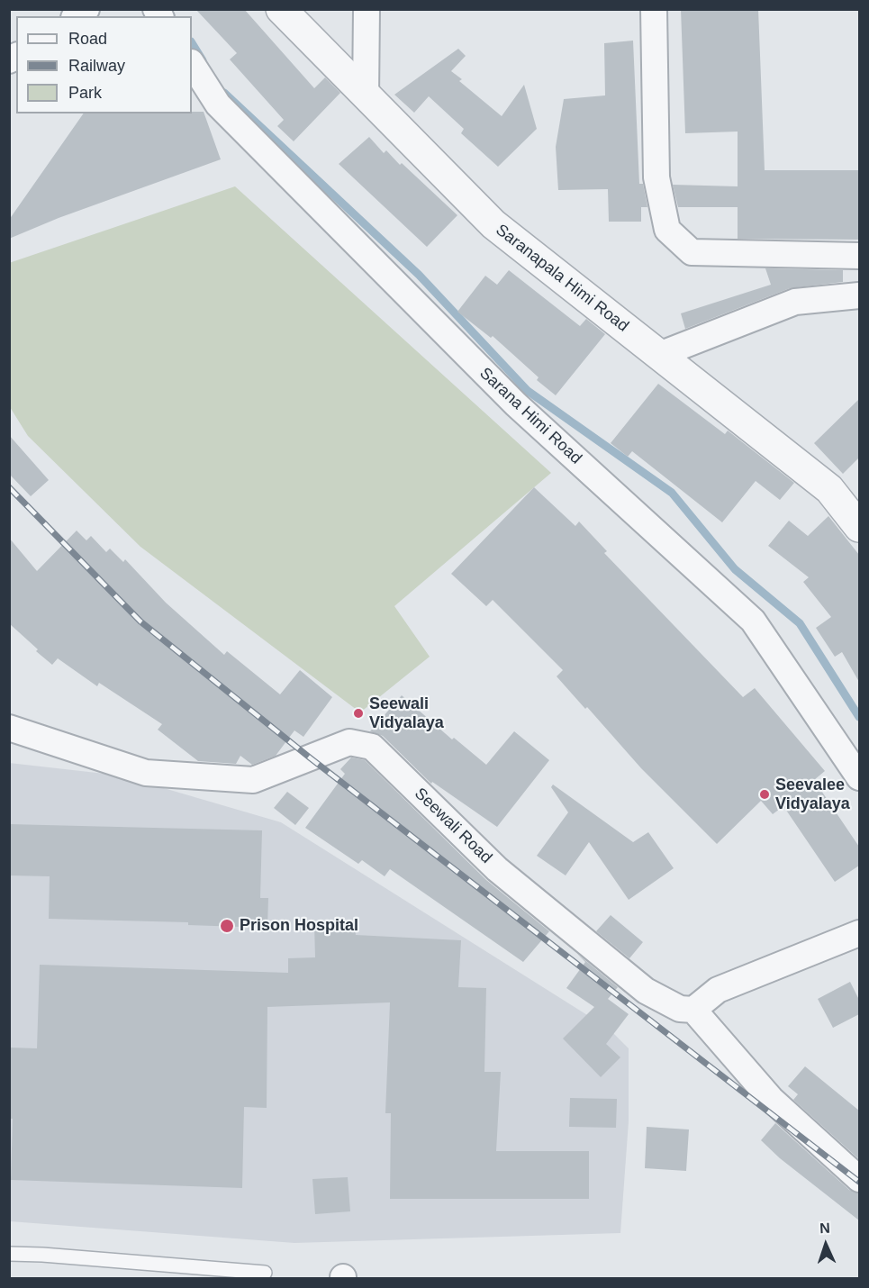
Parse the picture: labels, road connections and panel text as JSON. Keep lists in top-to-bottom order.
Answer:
{
  "streets": {
    "street": ["Saranapala Himi Road", "Sarana Himi Road", "Seewali Road"]
  },
  "places": ["Seewali Vidyalaya", "Seevalee Vidyalaya", "Prison Hospital"],
  "legend": ["Road", "Railway", "Park"],
  "north": "top"
}
